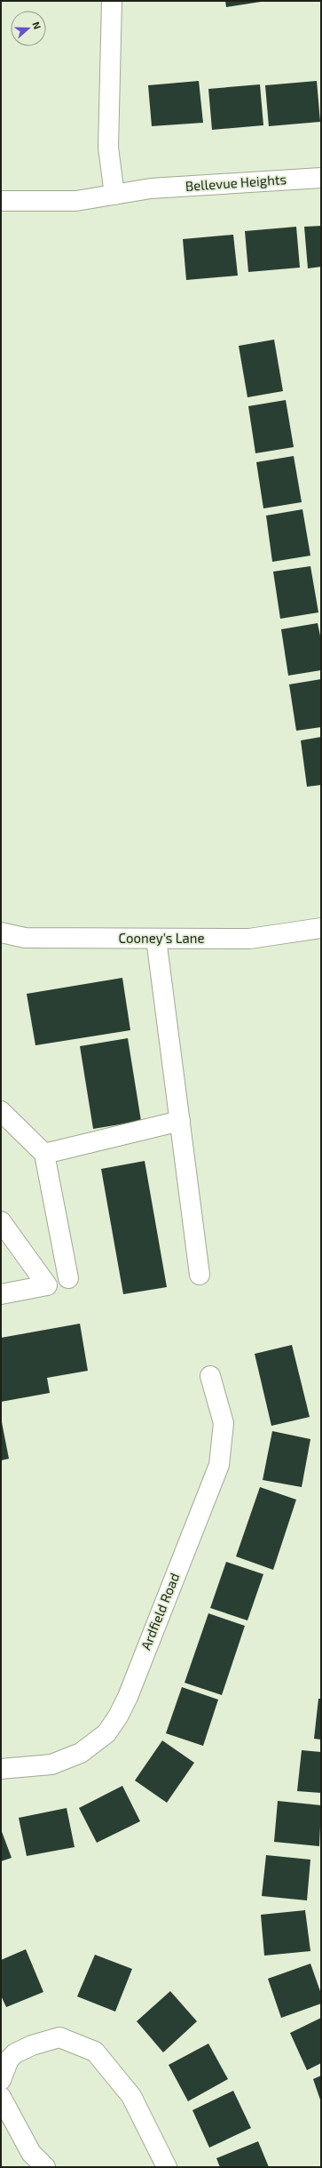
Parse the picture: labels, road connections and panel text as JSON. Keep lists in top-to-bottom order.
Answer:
{
  "streets": {
    "street": ["Bellevue Heights", "Cooney's Lane", "Ardfield Road"]
  },
  "north": "right"
}
